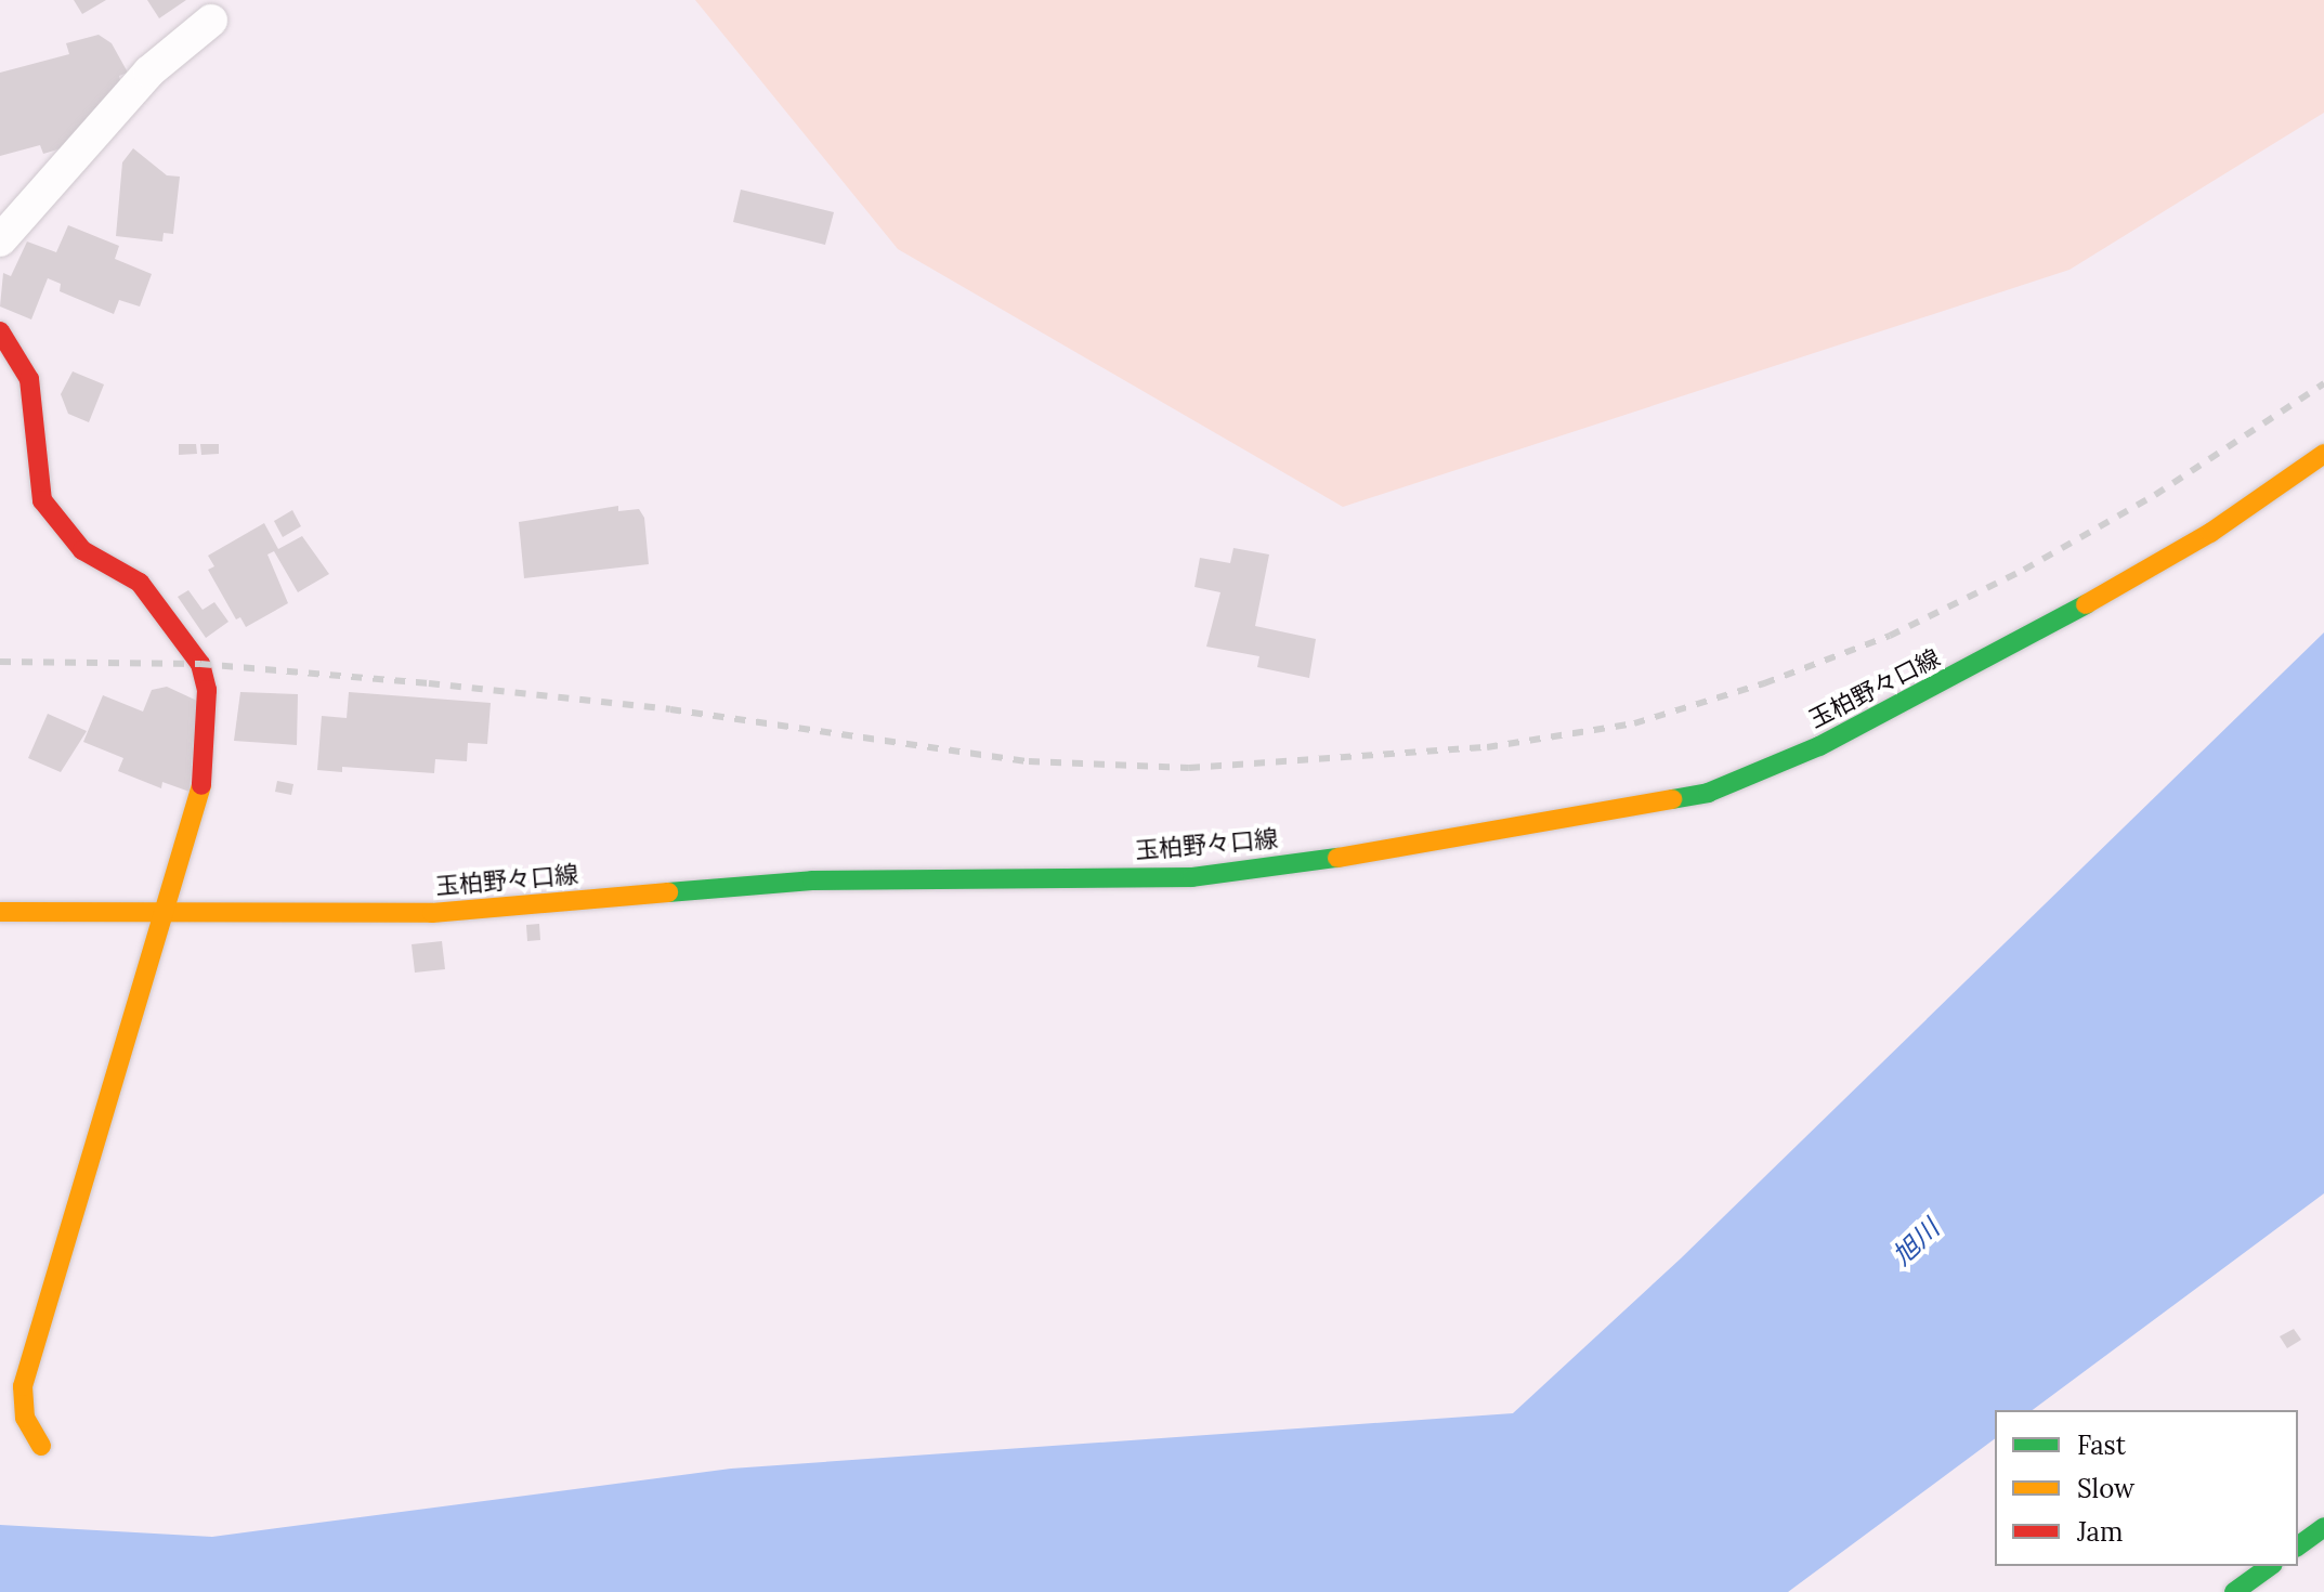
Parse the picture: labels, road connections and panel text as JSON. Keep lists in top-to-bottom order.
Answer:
{
  "streets": {
    "main road": ["玉柏野々口線"]
  },
  "water": ["旭川"],
  "legend": ["Fast", "Slow", "Jam"]
}
